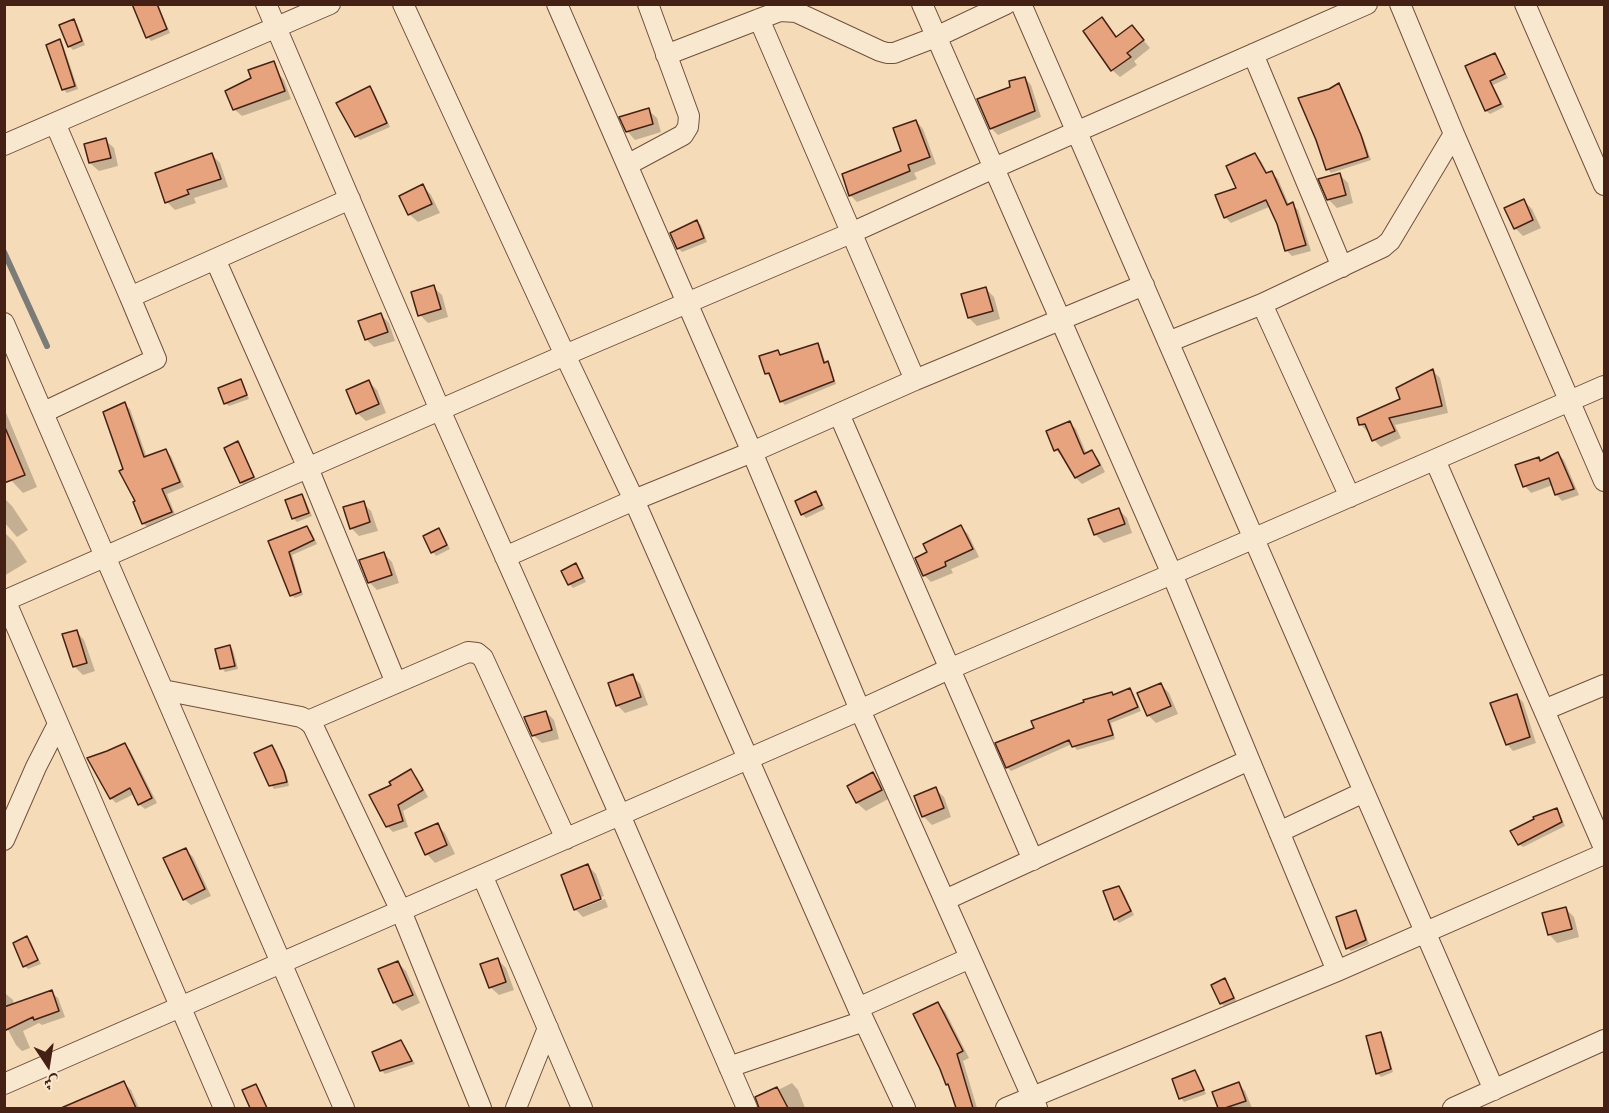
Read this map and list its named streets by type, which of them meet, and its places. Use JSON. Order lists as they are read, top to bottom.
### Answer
{
  "north": "bottom"
}
